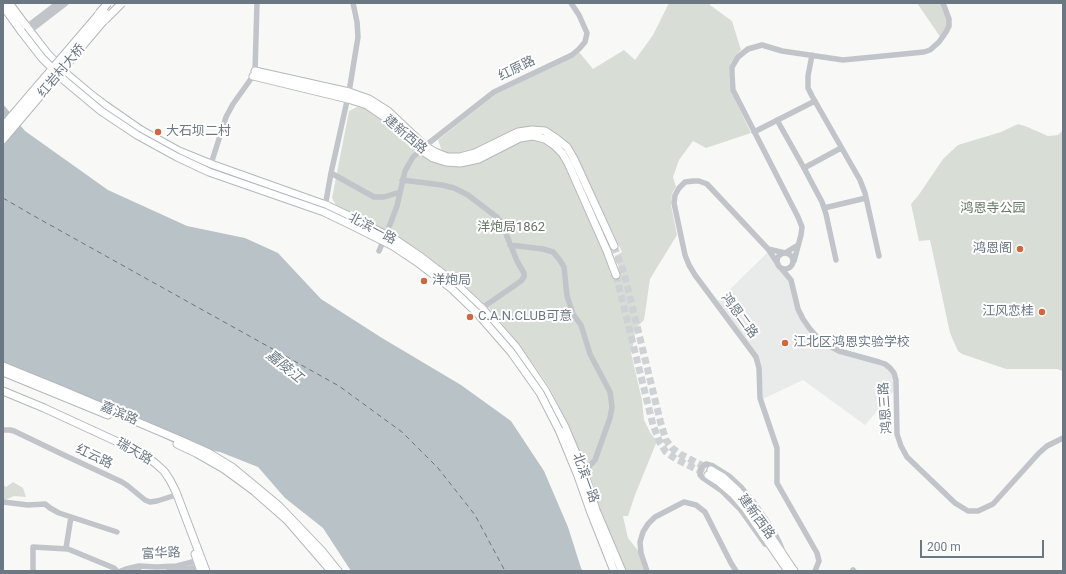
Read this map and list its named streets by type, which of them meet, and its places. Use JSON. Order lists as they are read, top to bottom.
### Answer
{
  "streets": {
    "highway": ["红岩村大桥"],
    "main road": [
      "建新西路",
      "北滨一路",
      "嘉滨路",
      "瑞天路"
    ],
    "street": [
      "红原路",
      "鸿恩二路",
      "鸿恩三路",
      "红云路",
      "富华路"
    ]
  },
  "crossings": [
    ["红原路", "建新西路"],
    ["瑞天路", "红云路"],
    ["瑞天路", "富华路"]
  ],
  "water": ["嘉陵江"],
  "parks": ["鸿恩寺公园", "洋炮局1862"],
  "places": [
    "大石坝二村",
    "鸿恩阁",
    "洋炮局",
    "江风恋桂",
    "C.A.N.CLUB可意",
    "江北区鸿恩实验学校"
  ],
  "scale_bar": "200 m"
}
